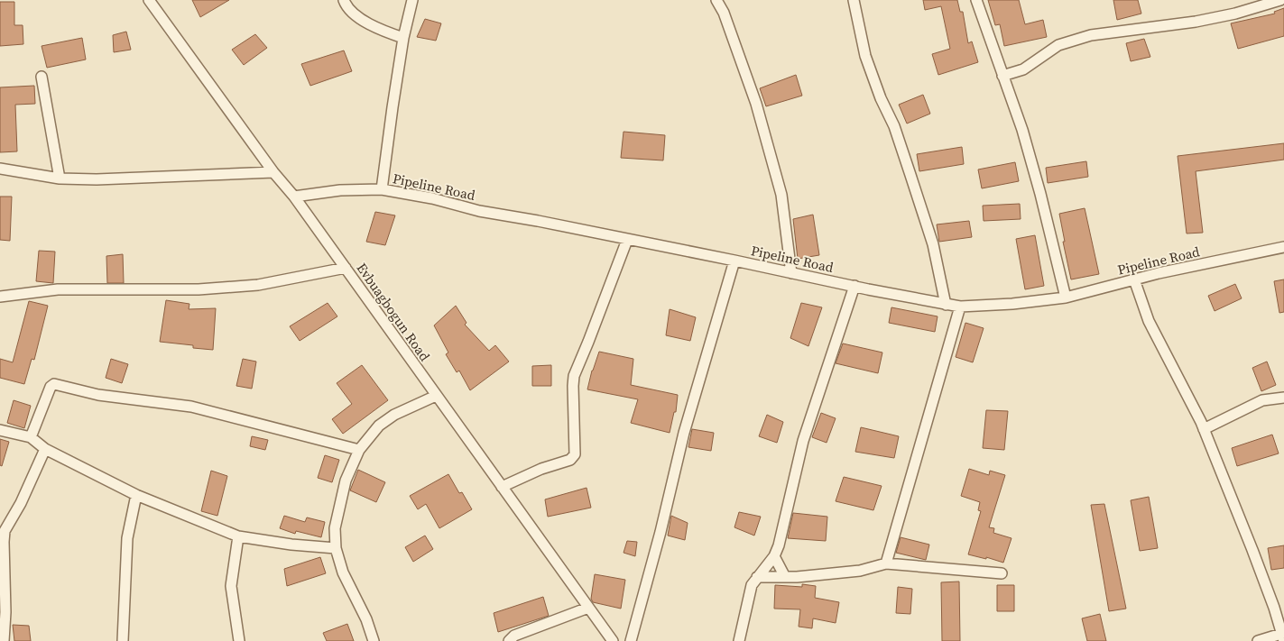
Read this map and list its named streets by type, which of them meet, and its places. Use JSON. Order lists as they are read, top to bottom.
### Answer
{
  "streets": {
    "street": ["Pipeline Road", "Evbuagbogun Road"]
  },
  "crossings": [
    ["Pipeline Road", "Evbuagbogun Road"]
  ]
}
